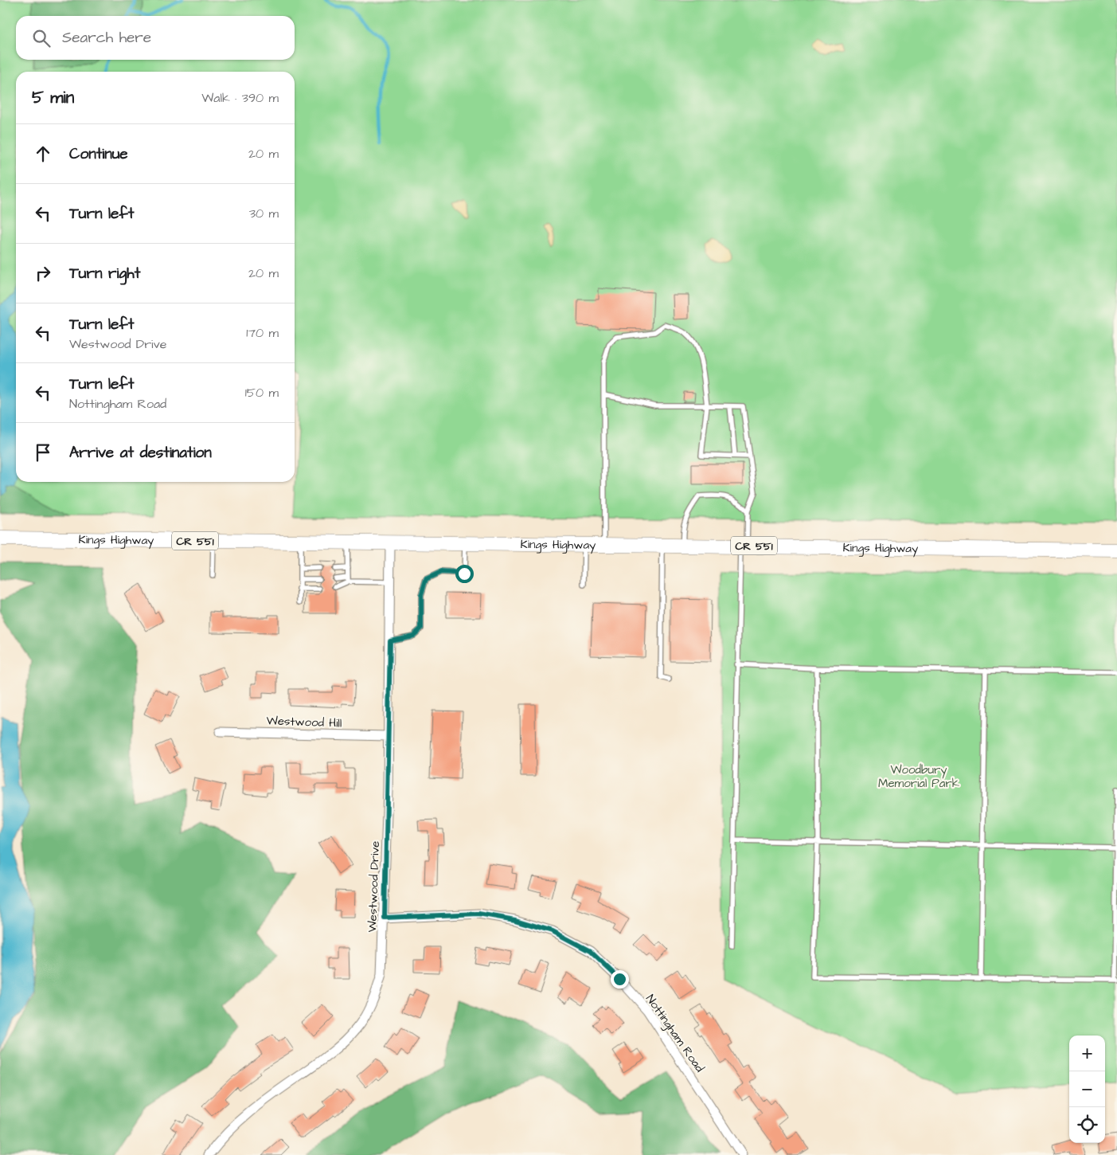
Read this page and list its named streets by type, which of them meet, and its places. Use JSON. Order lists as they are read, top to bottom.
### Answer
{
  "streets": {
    "main road": ["Kings Highway", "CR 551"],
    "street": ["Westwood Hill", "Westwood Drive", "Nottingham Road"]
  },
  "crossings": [
    ["Kings Highway", "Westwood Drive"],
    ["Westwood Hill", "Westwood Drive"],
    ["Westwood Drive", "Nottingham Road"]
  ],
  "parks": ["Woodbury Memorial Park"],
  "page": {
    "search": "Search here",
    "heading": ["5 min", "Walk · 390 m"],
    "list": [
      ["Continue", "20 m"],
      ["Turn left", "30 m"],
      ["Turn right", "20 m"],
      ["Turn left", "Westwood Drive", "170 m"],
      ["Turn left", "Nottingham Road", "150 m"],
      "Arrive at destination"
    ],
    "map_buttons": ["+", "−"]
  }
}
